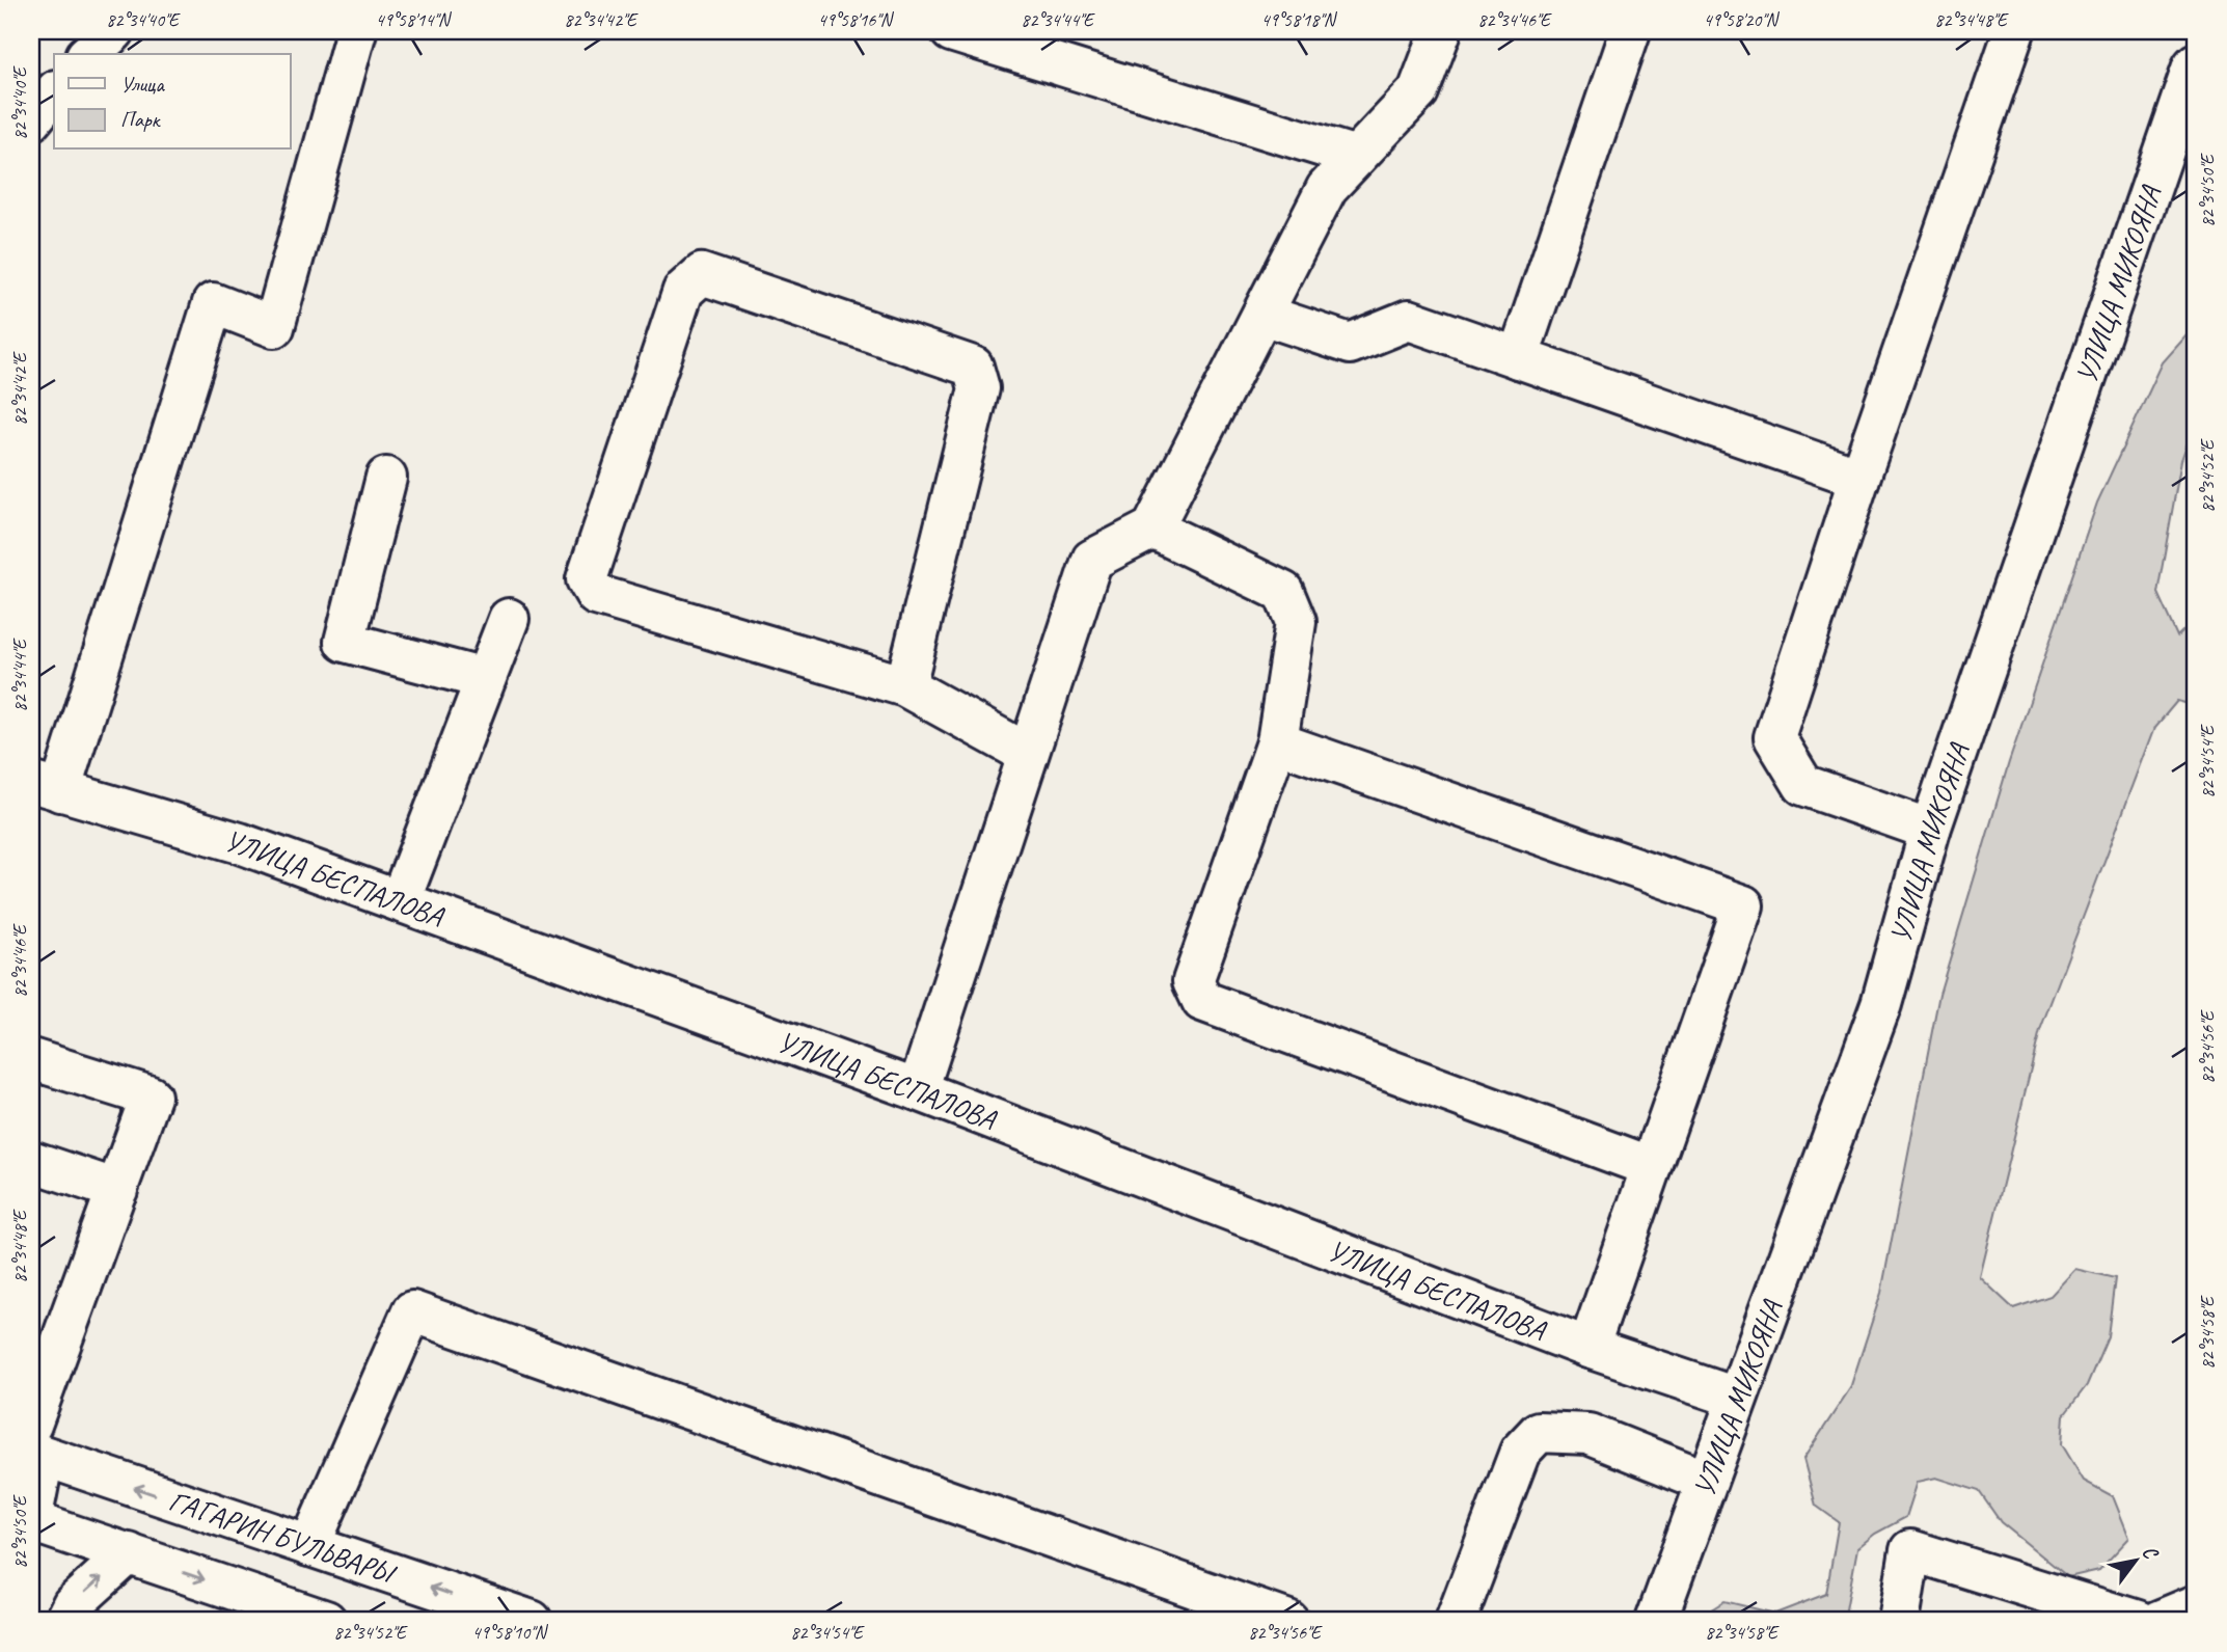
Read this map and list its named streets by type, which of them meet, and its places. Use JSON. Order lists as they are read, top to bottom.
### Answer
{
  "streets": {
    "street": ["УЛИЦА МИКОЯНА", "УЛИЦА БЕСПАЛОВА", "ГАГАРИН БУЛЬВАРЫ"]
  },
  "crossings": [
    ["УЛИЦА МИКОЯНА", "УЛИЦА БЕСПАЛОВА"]
  ],
  "legend": ["Улица", "Парк"],
  "north": "top right",
  "coordinates": [
    "82°34'40\"E",
    "49°58'14\"N",
    "82°34'42\"E",
    "49°58'16\"N",
    "82°34'44\"E",
    "49°58'18\"N",
    "82°34'46\"E",
    "49°58'20\"N",
    "82°34'48\"E",
    "82°34'50\"E",
    "82°34'52\"E",
    "82°34'54\"E",
    "82°34'56\"E",
    "82°34'58\"E",
    "49°58'10\"N"
  ]
}
